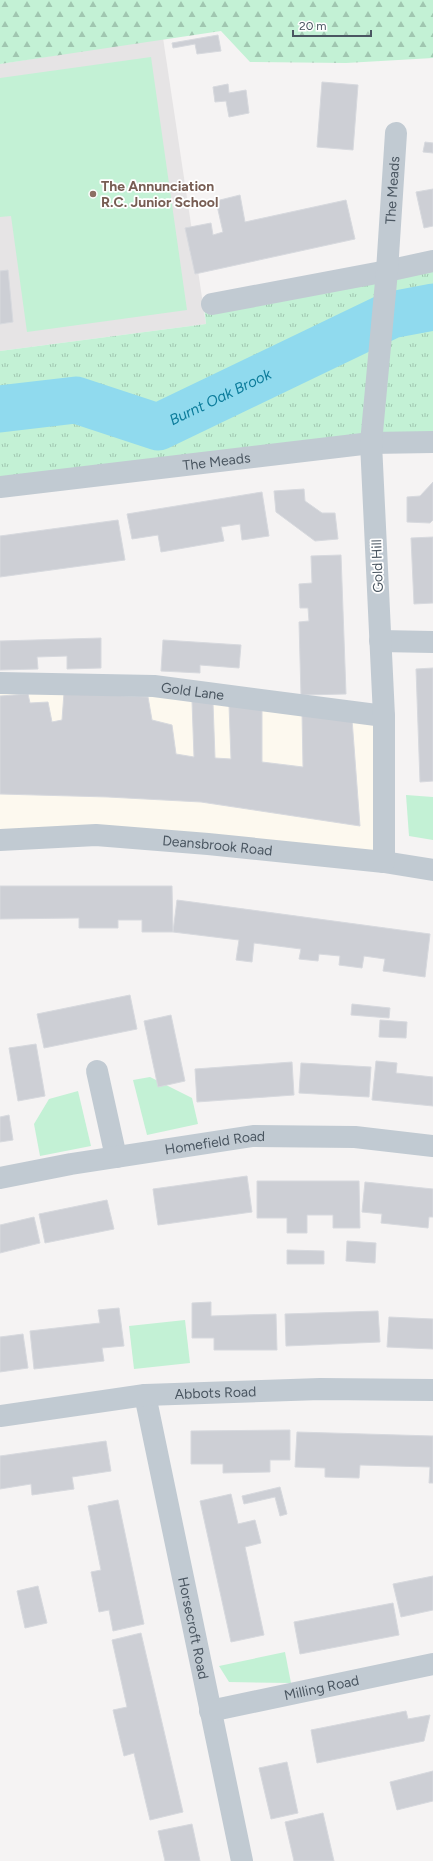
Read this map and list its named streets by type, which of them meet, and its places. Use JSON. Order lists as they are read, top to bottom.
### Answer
{
  "streets": {
    "street": [
      "The Meads",
      "Gold Hill",
      "Gold Lane",
      "Deansbrook Road",
      "Homefield Road",
      "Abbots Road",
      "Horsecroft Road",
      "Milling Road"
    ]
  },
  "crossings": [
    ["The Meads", "Gold Hill"],
    ["Gold Hill", "Gold Lane"],
    ["Gold Hill", "Deansbrook Road"],
    ["Abbots Road", "Horsecroft Road"],
    ["Horsecroft Road", "Milling Road"]
  ],
  "water": ["Burnt Oak Brook"],
  "places": ["The Annunciation R.C. Junior School"],
  "scale_bar": "20 m"
}
